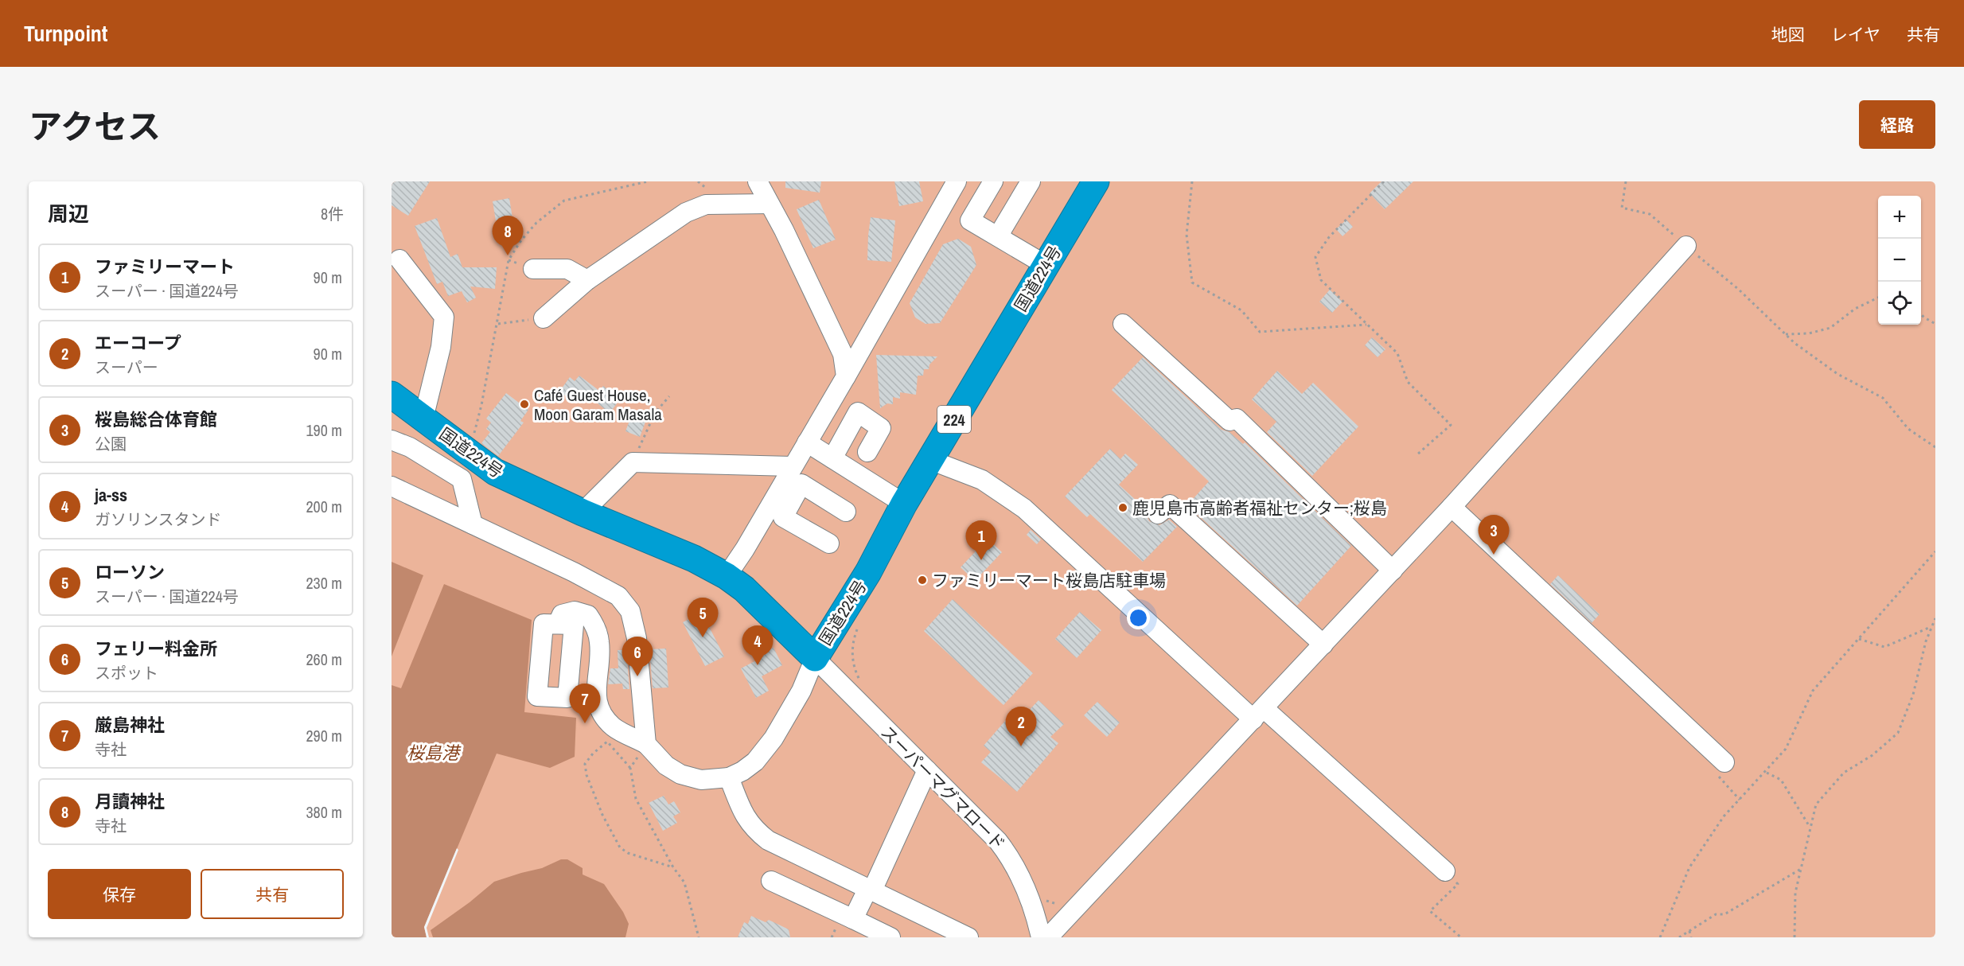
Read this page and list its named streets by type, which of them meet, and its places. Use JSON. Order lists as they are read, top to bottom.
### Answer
{
  "streets": {
    "highway": ["国道224号", "224"],
    "street": ["スーパーマグマロード"]
  },
  "crossings": [
    ["国道224号", "スーパーマグマロード"]
  ],
  "water": ["桜島港"],
  "places": ["Café Guest House, Moon Garam Masala", "鹿児島市高齢者福祉センター;桜島", "ファミリーマート桜島店駐車場"],
  "page": {
    "header": "Turnpoint",
    "nav": ["地図", "レイヤ", "共有"],
    "title": "アクセス",
    "buttons": [
      "経路",
      ["保存", "共有"]
    ],
    "heading": ["周辺", "8件"],
    "map_buttons": ["+", "−"],
    "pins": [
      "8",
      "3",
      "1",
      "5",
      "4",
      "6",
      "7",
      "2"
    ],
    "list": [
      {
        "mark": "1",
        "name": "ファミリーマート",
        "note": "スーパー · 国道224号",
        "value": "90 m"
      },
      {
        "mark": "2",
        "name": "エーコープ",
        "note": "スーパー",
        "value": "90 m"
      },
      {
        "mark": "3",
        "name": "桜島総合体育館",
        "note": "公園",
        "value": "190 m"
      },
      {
        "mark": "4",
        "name": "ja-ss",
        "note": "ガソリンスタンド",
        "value": "200 m"
      },
      {
        "mark": "5",
        "name": "ローソン",
        "note": "スーパー · 国道224号",
        "value": "230 m"
      },
      {
        "mark": "6",
        "name": "フェリー料金所",
        "note": "スポット",
        "value": "260 m"
      },
      {
        "mark": "7",
        "name": "厳島神社",
        "note": "寺社",
        "value": "290 m"
      },
      {
        "mark": "8",
        "name": "月讀神社",
        "note": "寺社",
        "value": "380 m"
      }
    ]
  }
}
